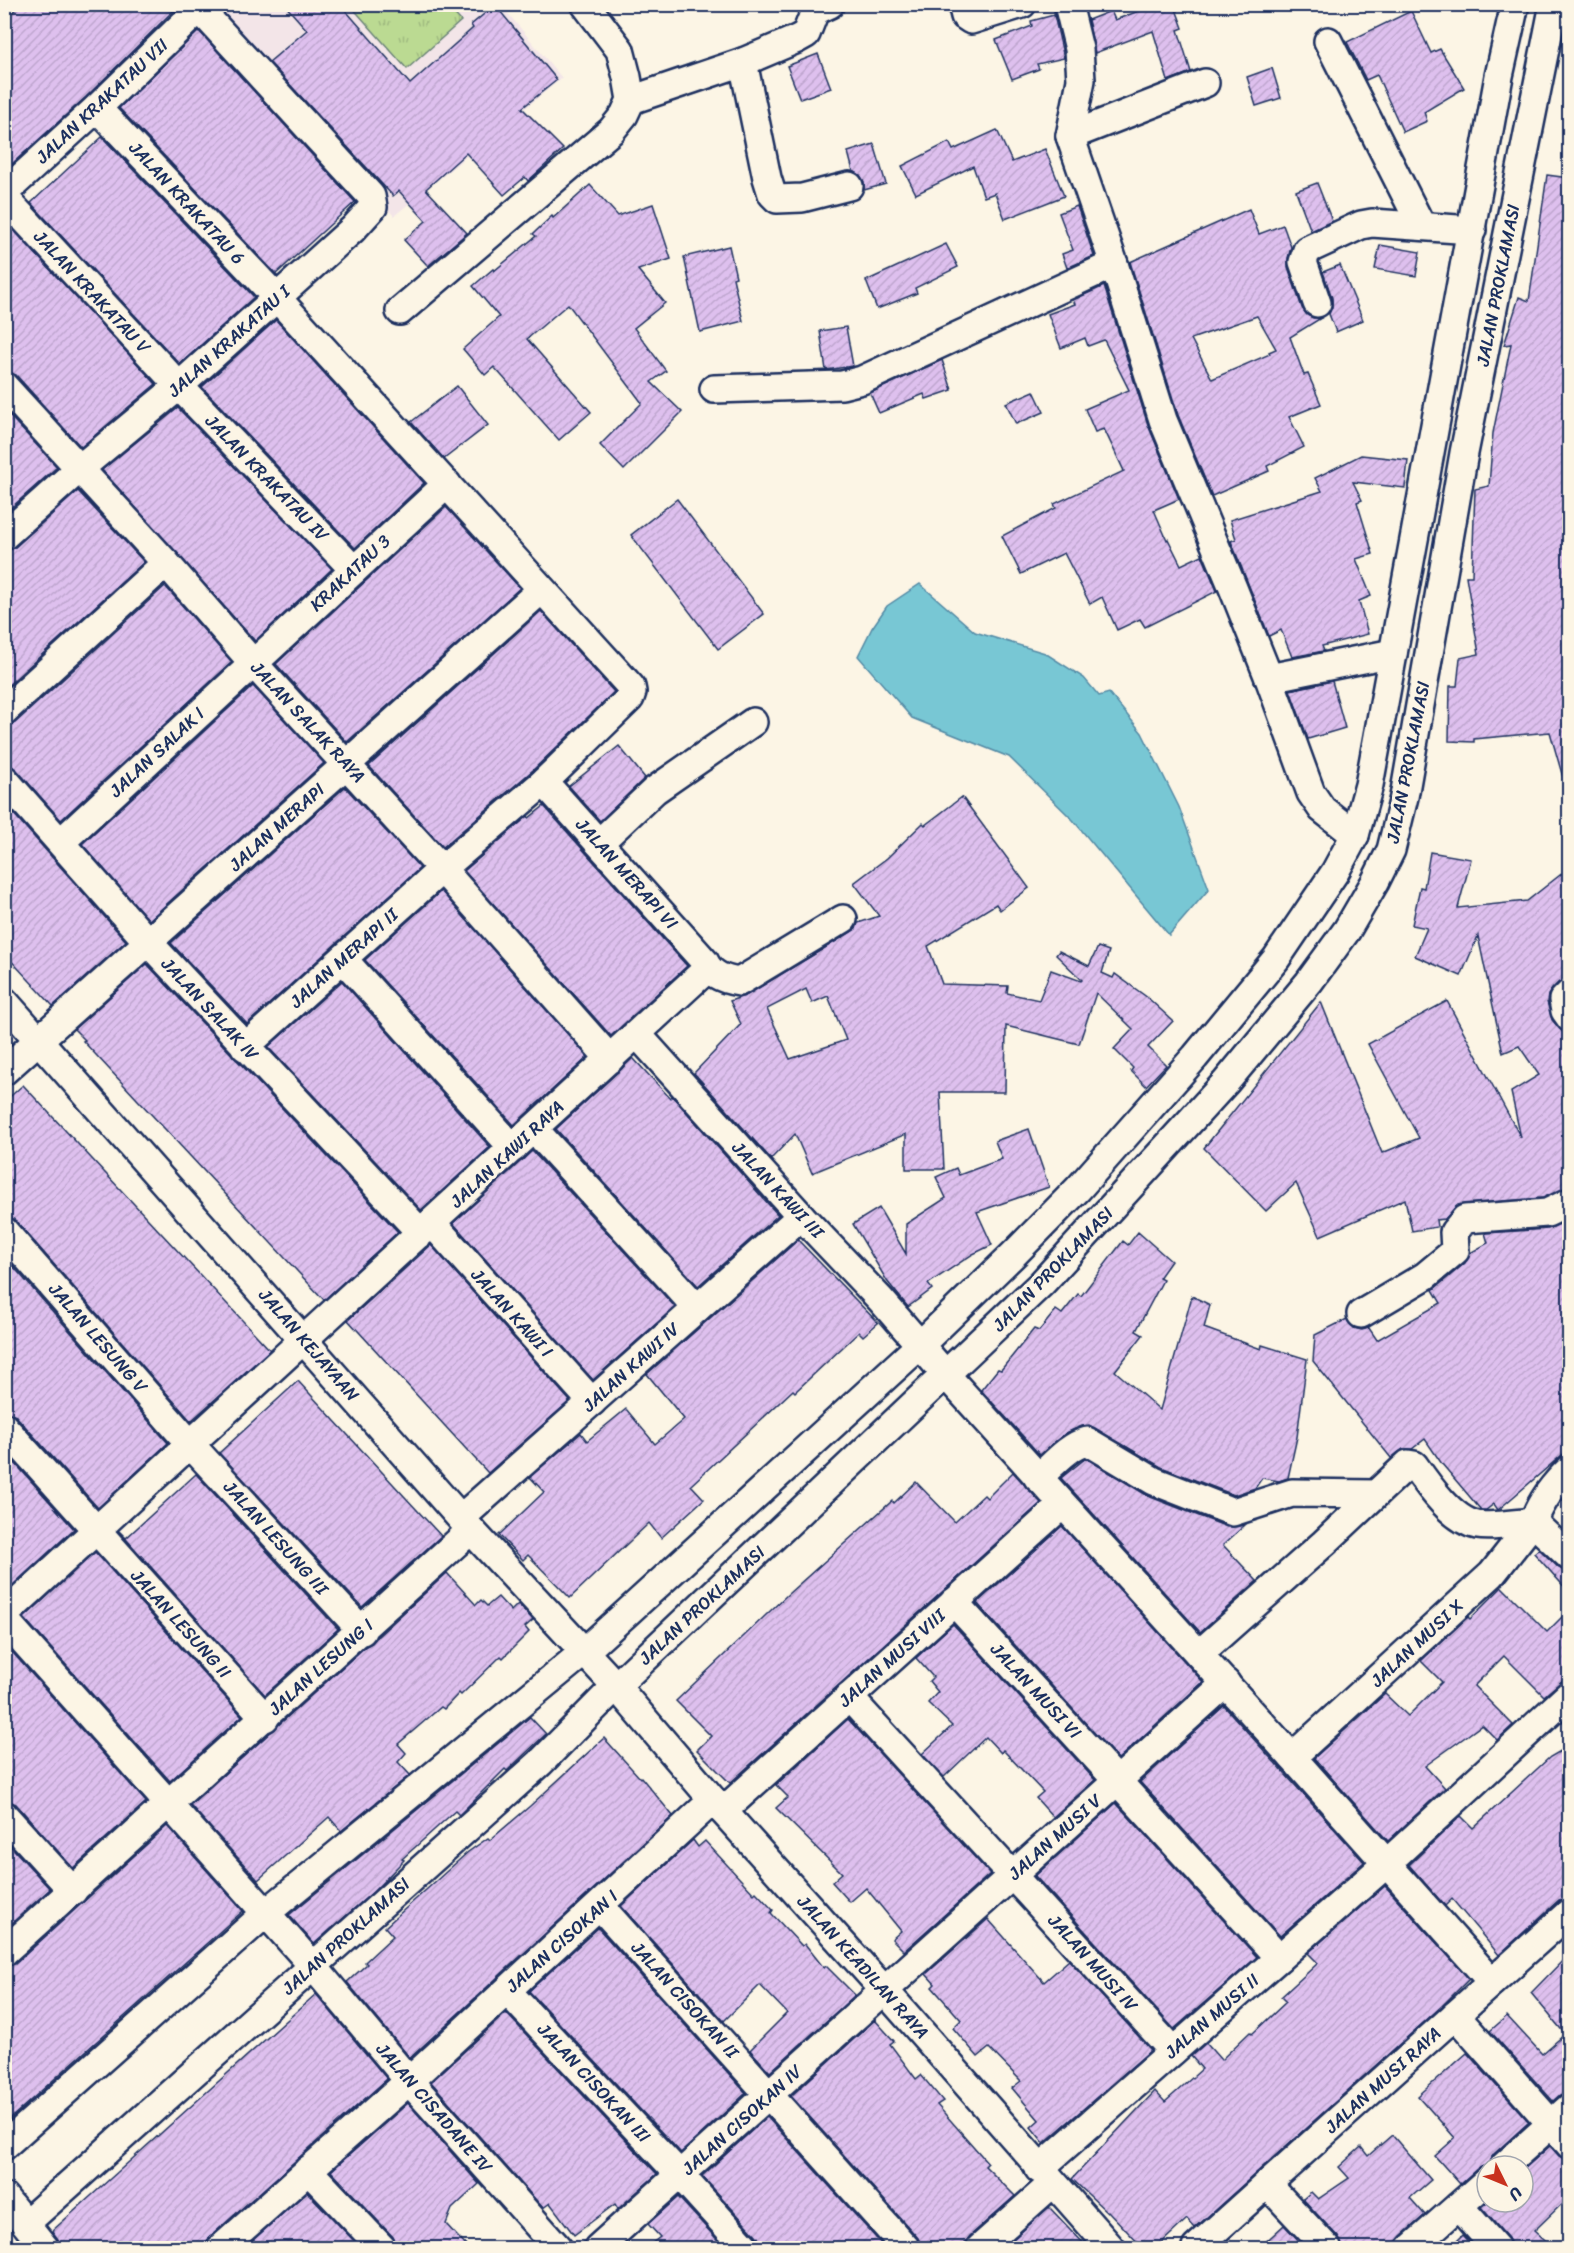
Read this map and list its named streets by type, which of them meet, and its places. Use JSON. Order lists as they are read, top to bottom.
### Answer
{
  "streets": {
    "street": [
      "JALAN KRAKATAU VII",
      "JALAN KRAKATAU 6",
      "JALAN PROKLAMASI",
      "JALAN KRAKATAU V",
      "JALAN KRAKATAU I",
      "JALAN KRAKATAU IV",
      "KRAKATAU 3",
      "JALAN SALAK RAYA",
      "JALAN SALAK I",
      "JALAN MERAPI",
      "JALAN MERAPI VI",
      "JALAN MERAPI II",
      "JALAN SALAK IV",
      "JALAN KAWI RAYA",
      "JALAN KAWI III",
      "JALAN KAWI I",
      "JALAN LESUNG V",
      "JALAN KEJAYAAN",
      "JALAN KAWI IV",
      "JALAN LESUNG III",
      "JALAN LESUNG II",
      "JALAN MUSI X",
      "JALAN MUSI VIII",
      "JALAN LESUNG I",
      "JALAN MUSI VI",
      "JALAN MUSI V",
      "JALAN CISOKAN I",
      "JALAN MUSI IV",
      "JALAN KEADILAN RAYA",
      "JALAN CISOKAN II",
      "JALAN MUSI II",
      "JALAN MUSI RAYA",
      "JALAN CISOKAN III",
      "JALAN CISADANE IV",
      "JALAN CISOKAN IV"
    ]
  },
  "crossings": [
    ["JALAN KRAKATAU VII", "JALAN KRAKATAU 6"],
    ["JALAN KRAKATAU VII", "JALAN KRAKATAU I"],
    ["JALAN KRAKATAU 6", "JALAN KRAKATAU I"],
    ["JALAN KRAKATAU 6", "KRAKATAU 3"],
    ["JALAN KRAKATAU 6", "JALAN MERAPI"],
    ["JALAN KRAKATAU 6", "JALAN MERAPI II"],
    ["JALAN PROKLAMASI", "JALAN KAWI III"],
    ["JALAN PROKLAMASI", "JALAN KEJAYAAN"],
    ["JALAN PROKLAMASI", "JALAN KEADILAN RAYA"],
    ["JALAN PROKLAMASI", "JALAN CISADANE IV"],
    ["JALAN KRAKATAU V", "JALAN KRAKATAU I"],
    ["JALAN KRAKATAU V", "JALAN KRAKATAU IV"],
    ["JALAN KRAKATAU I", "JALAN KRAKATAU IV"],
    ["JALAN KRAKATAU I", "JALAN SALAK RAYA"],
    ["JALAN KRAKATAU IV", "KRAKATAU 3"],
    ["KRAKATAU 3", "JALAN SALAK RAYA"],
    ["KRAKATAU 3", "JALAN SALAK I"],
    ["JALAN SALAK RAYA", "JALAN SALAK I"],
    ["JALAN SALAK RAYA", "JALAN MERAPI"],
    ["JALAN SALAK RAYA", "JALAN MERAPI II"],
    ["JALAN SALAK RAYA", "JALAN KAWI RAYA"],
    ["JALAN SALAK I", "JALAN SALAK IV"],
    ["JALAN MERAPI", "JALAN MERAPI II"],
    ["JALAN MERAPI", "JALAN SALAK IV"],
    ["JALAN MERAPI", "JALAN KEJAYAAN"],
    ["JALAN MERAPI VI", "JALAN MERAPI II"],
    ["JALAN MERAPI VI", "JALAN KAWI RAYA"],
    ["JALAN MERAPI II", "JALAN SALAK IV"],
    ["JALAN SALAK IV", "JALAN KAWI RAYA"],
    ["JALAN SALAK IV", "JALAN KAWI I"],
    ["JALAN KAWI RAYA", "JALAN KAWI III"],
    ["JALAN KAWI RAYA", "JALAN KAWI I"],
    ["JALAN KAWI RAYA", "JALAN LESUNG V"],
    ["JALAN KAWI RAYA", "JALAN KEJAYAAN"],
    ["JALAN KAWI RAYA", "JALAN LESUNG III"],
    ["JALAN KAWI RAYA", "JALAN LESUNG II"],
    ["JALAN KAWI RAYA", "JALAN CISADANE IV"],
    ["JALAN KAWI III", "JALAN KAWI IV"],
    ["JALAN KAWI III", "JALAN MUSI X"],
    ["JALAN KAWI III", "JALAN MUSI VIII"],
    ["JALAN KAWI III", "JALAN MUSI V"],
    ["JALAN KAWI III", "JALAN MUSI II"],
    ["JALAN KAWI III", "JALAN MUSI RAYA"],
    ["JALAN KAWI I", "JALAN KAWI IV"],
    ["JALAN LESUNG V", "JALAN LESUNG III"],
    ["JALAN KEJAYAAN", "JALAN KAWI IV"],
    ["JALAN KEJAYAAN", "JALAN LESUNG I"],
    ["JALAN KEJAYAAN", "JALAN KEADILAN RAYA"],
    ["JALAN KAWI IV", "JALAN LESUNG I"],
    ["JALAN LESUNG III", "JALAN LESUNG I"],
    ["JALAN LESUNG II", "JALAN LESUNG I"],
    ["JALAN MUSI VIII", "JALAN MUSI VI"],
    ["JALAN MUSI VIII", "JALAN CISOKAN I"],
    ["JALAN MUSI VIII", "JALAN MUSI IV"],
    ["JALAN MUSI VIII", "JALAN KEADILAN RAYA"],
    ["JALAN LESUNG I", "JALAN CISADANE IV"],
    ["JALAN MUSI VI", "JALAN MUSI V"],
    ["JALAN MUSI VI", "JALAN MUSI II"],
    ["JALAN MUSI V", "JALAN MUSI IV"],
    ["JALAN MUSI V", "JALAN KEADILAN RAYA"],
    ["JALAN MUSI V", "JALAN CISOKAN IV"],
    ["JALAN CISOKAN I", "JALAN KEADILAN RAYA"],
    ["JALAN CISOKAN I", "JALAN CISOKAN II"],
    ["JALAN CISOKAN I", "JALAN CISOKAN III"],
    ["JALAN CISOKAN I", "JALAN CISADANE IV"],
    ["JALAN MUSI IV", "JALAN MUSI II"],
    ["JALAN KEADILAN RAYA", "JALAN MUSI II"],
    ["JALAN KEADILAN RAYA", "JALAN CISOKAN IV"],
    ["JALAN CISOKAN II", "JALAN CISOKAN IV"],
    ["JALAN CISOKAN III", "JALAN CISOKAN IV"]
  ],
  "north": "bottom right"
}
